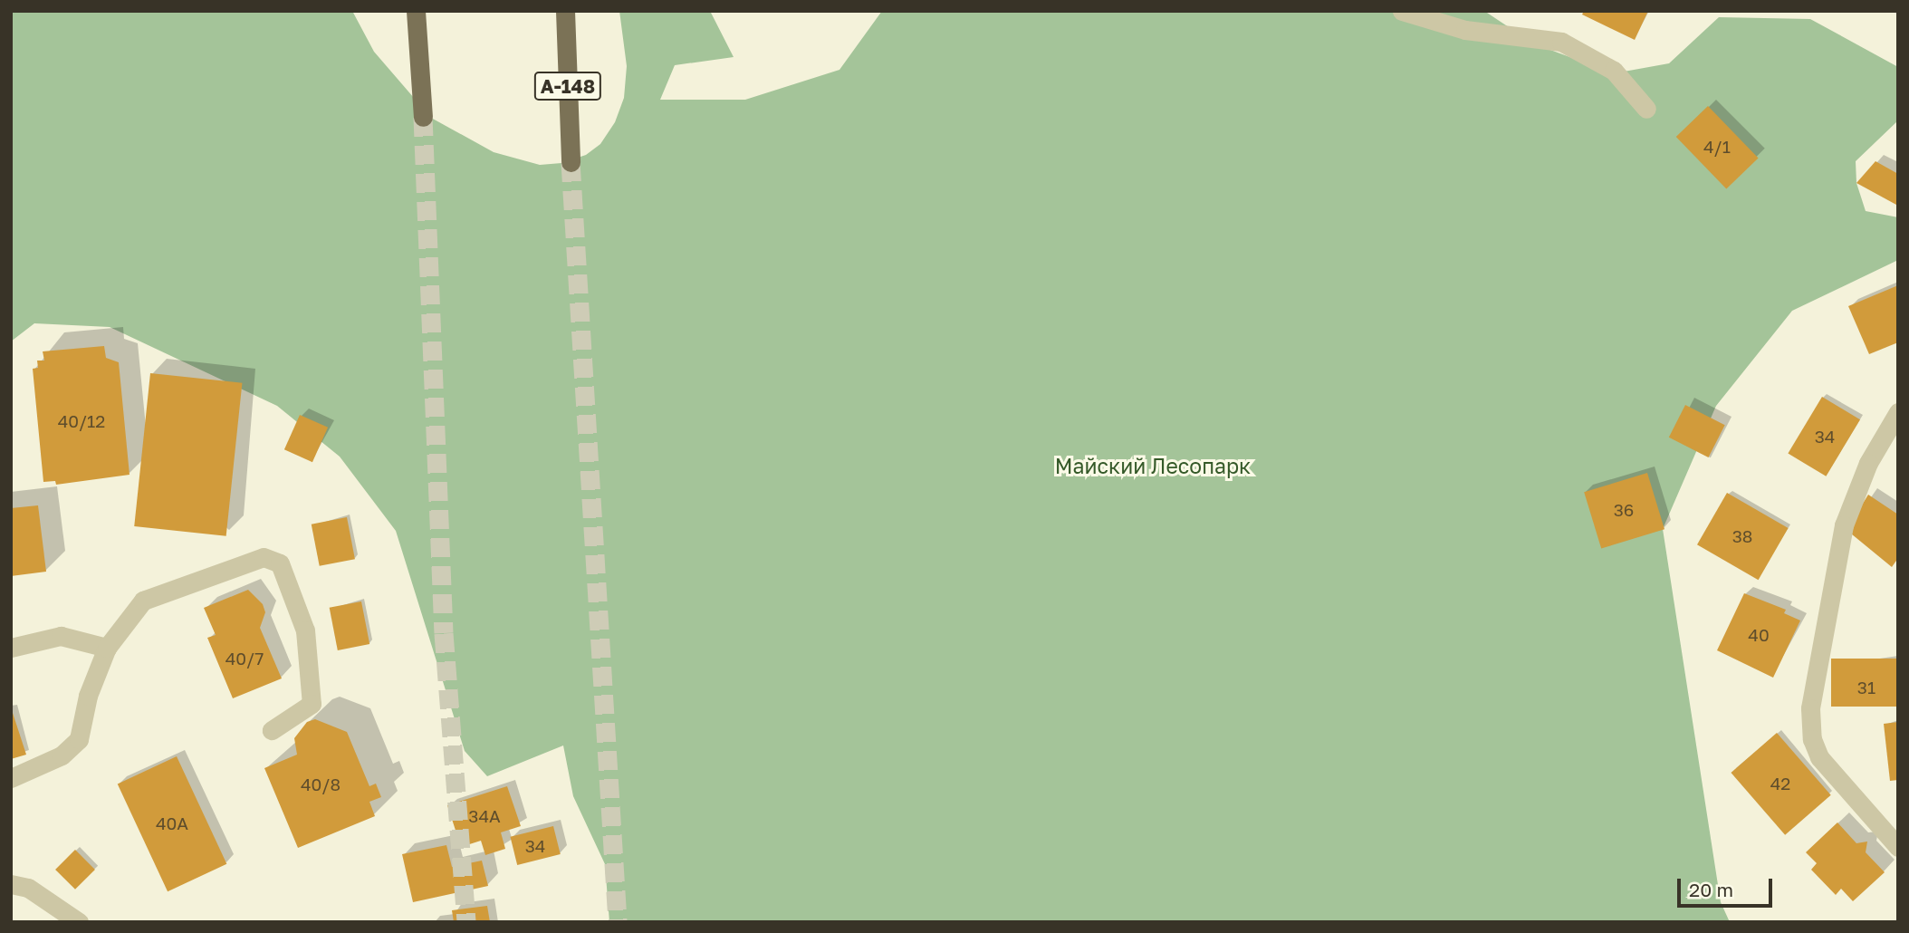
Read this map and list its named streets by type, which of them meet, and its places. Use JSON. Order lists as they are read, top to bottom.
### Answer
{
  "streets": {
    "main road": ["А-148"]
  },
  "parks": ["Майский Лесопарк"],
  "house_numbers": [
    "4/1",
    "40/12",
    "34",
    "36",
    "38",
    "40",
    "40/7",
    "31",
    "42",
    "40/8",
    "34А",
    "40А",
    "34"
  ],
  "scale_bar": "20 m"
}
